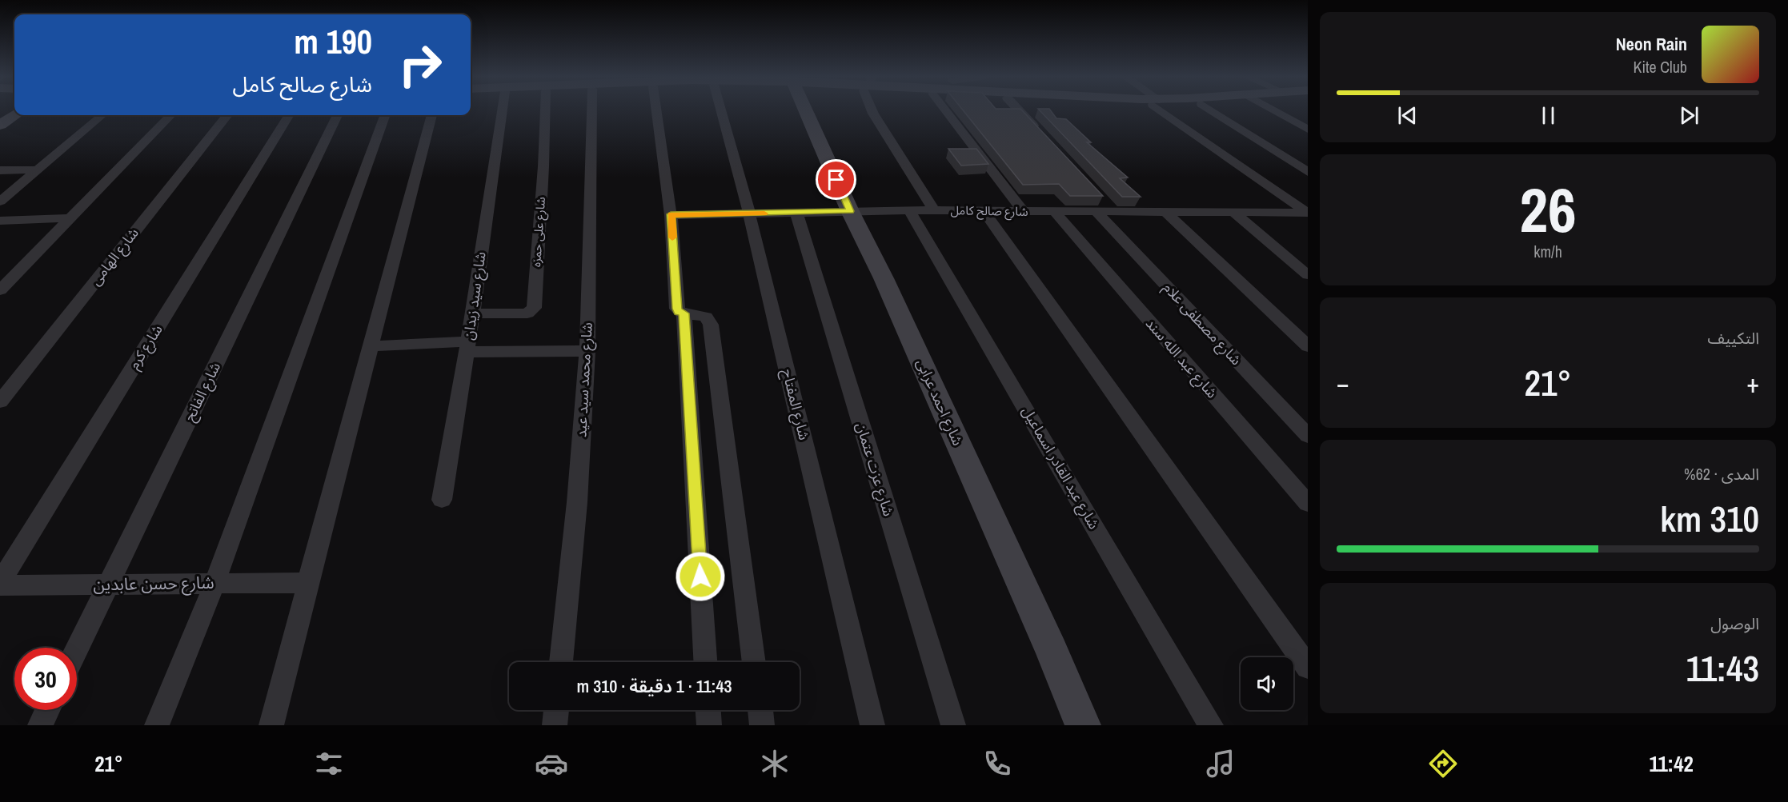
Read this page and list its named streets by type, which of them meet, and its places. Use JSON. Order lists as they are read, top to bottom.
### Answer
{
  "streets": {
    "street": [
      "شارع صالح كامل",
      "شارع على حمزه",
      "شارع الهامى",
      "شارع سيد زيدان",
      "شارع مصطفى علام",
      "شارع كرم",
      "شارع عبد الله سند",
      "شارع محمد سيد عيد",
      "شارع الفاتح",
      "شارع احمد عرابى",
      "شارع المفتاح",
      "شارع عبد القادر اسماعيل",
      "شارع عزت عتمان",
      "شارع حسن عابدين"
    ]
  },
  "crossings": [
    ["شارع صالح كامل", "شارع مصطفى علام"],
    ["شارع صالح كامل", "شارع عبد الله سند"],
    ["شارع صالح كامل", "شارع احمد عرابى"],
    ["شارع صالح كامل", "شارع المفتاح"],
    ["شارع صالح كامل", "شارع عبد القادر اسماعيل"],
    ["شارع صالح كامل", "شارع عزت عتمان"],
    ["شارع على حمزه", "شارع سيد زيدان"],
    ["شارع كرم", "شارع حسن عابدين"],
    ["شارع الفاتح", "شارع حسن عابدين"]
  ],
  "page": {
    "turn": ["190 m", "شارع صالح كامل"],
    "song": ["Neon Rain", "Kite Club"],
    "tile": [
      ["26", "km/h"],
      "التكييف",
      ["المدى · 62%", "310 km"],
      ["الوصول", "11:43"]
    ],
    "heat": ["−", "21°", "+"],
    "limit": "30",
    "trip": "11:43 · 1 دقيقة · 310 m",
    "tabs": ["11:42", "21°"]
  }
}
